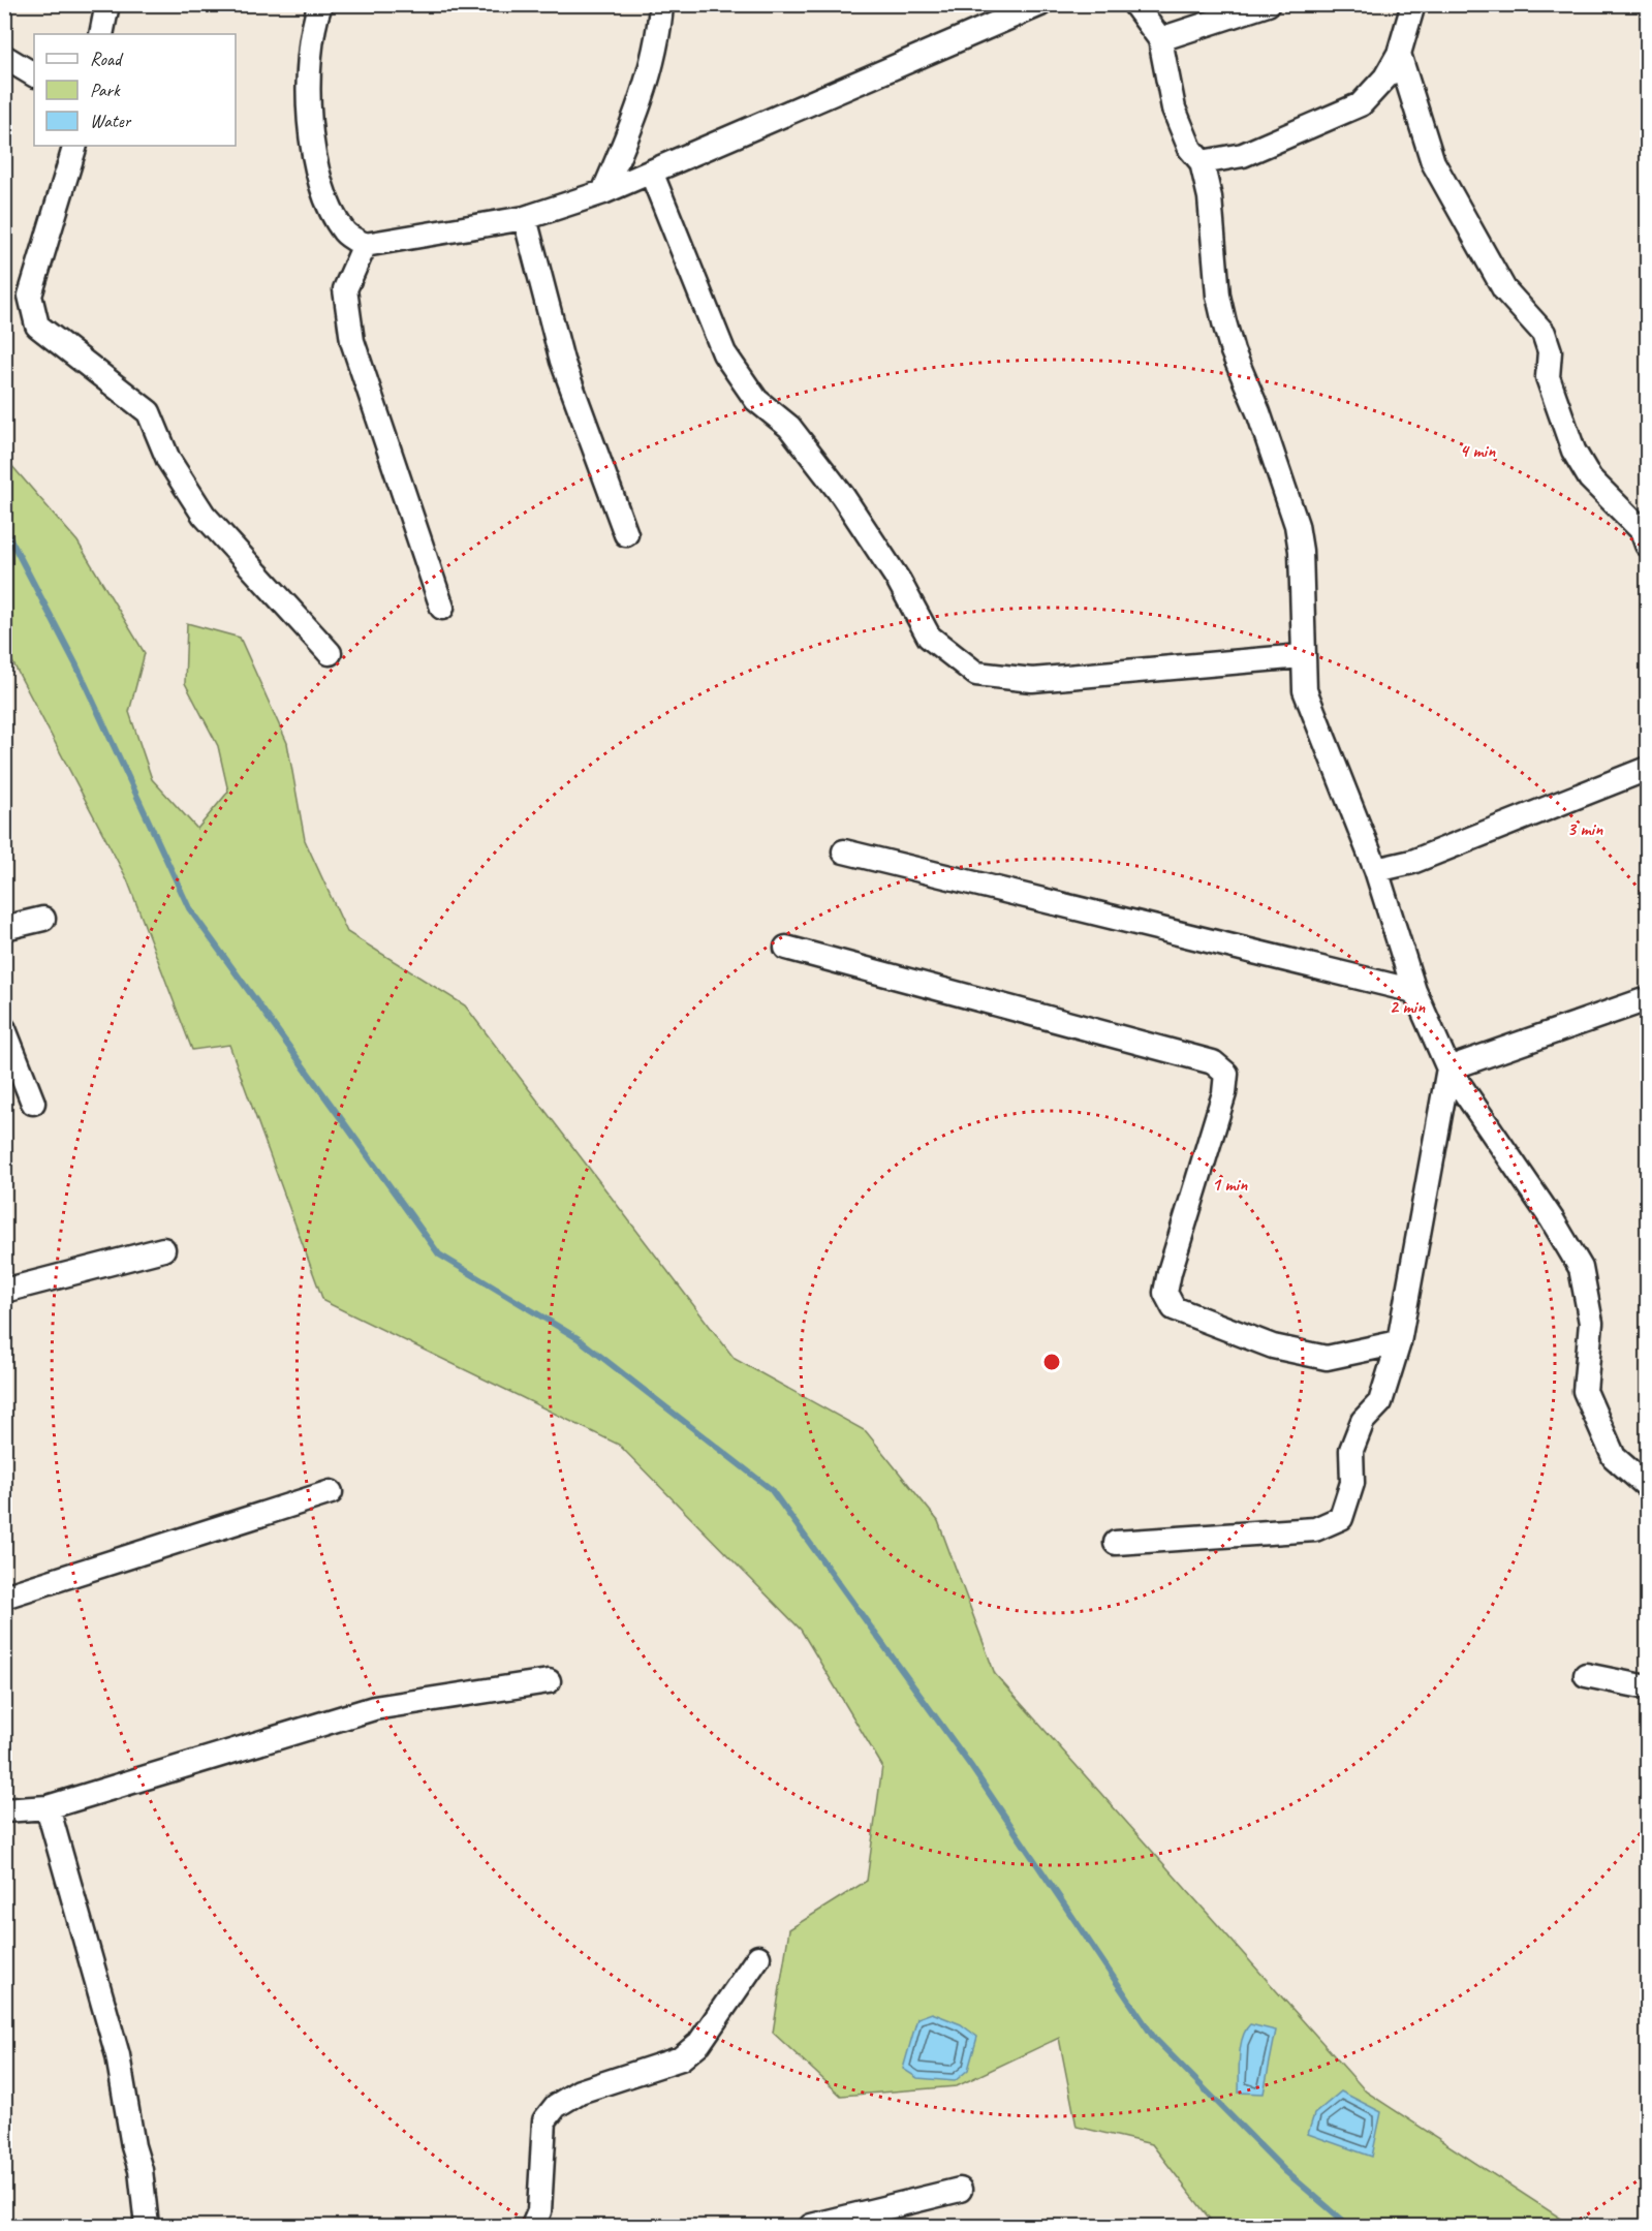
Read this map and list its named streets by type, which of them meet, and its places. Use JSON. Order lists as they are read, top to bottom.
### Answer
{
  "legend": ["Road", "Park", "Water"],
  "rings": [
    "4 min",
    "3 min",
    "2 min",
    "1 min"
  ]
}
